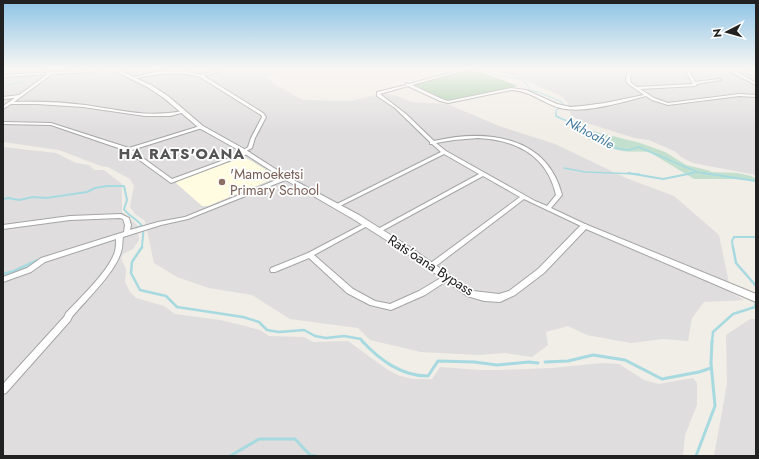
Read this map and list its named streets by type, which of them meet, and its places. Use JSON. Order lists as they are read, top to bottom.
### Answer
{
  "streets": {
    "street": ["Rats'oana Bypass"]
  },
  "districts": ["HA RATS'OANA"],
  "water": ["Nkhoahle"],
  "places": ["'Mamoeketsi Primary School"],
  "north": "left"
}
